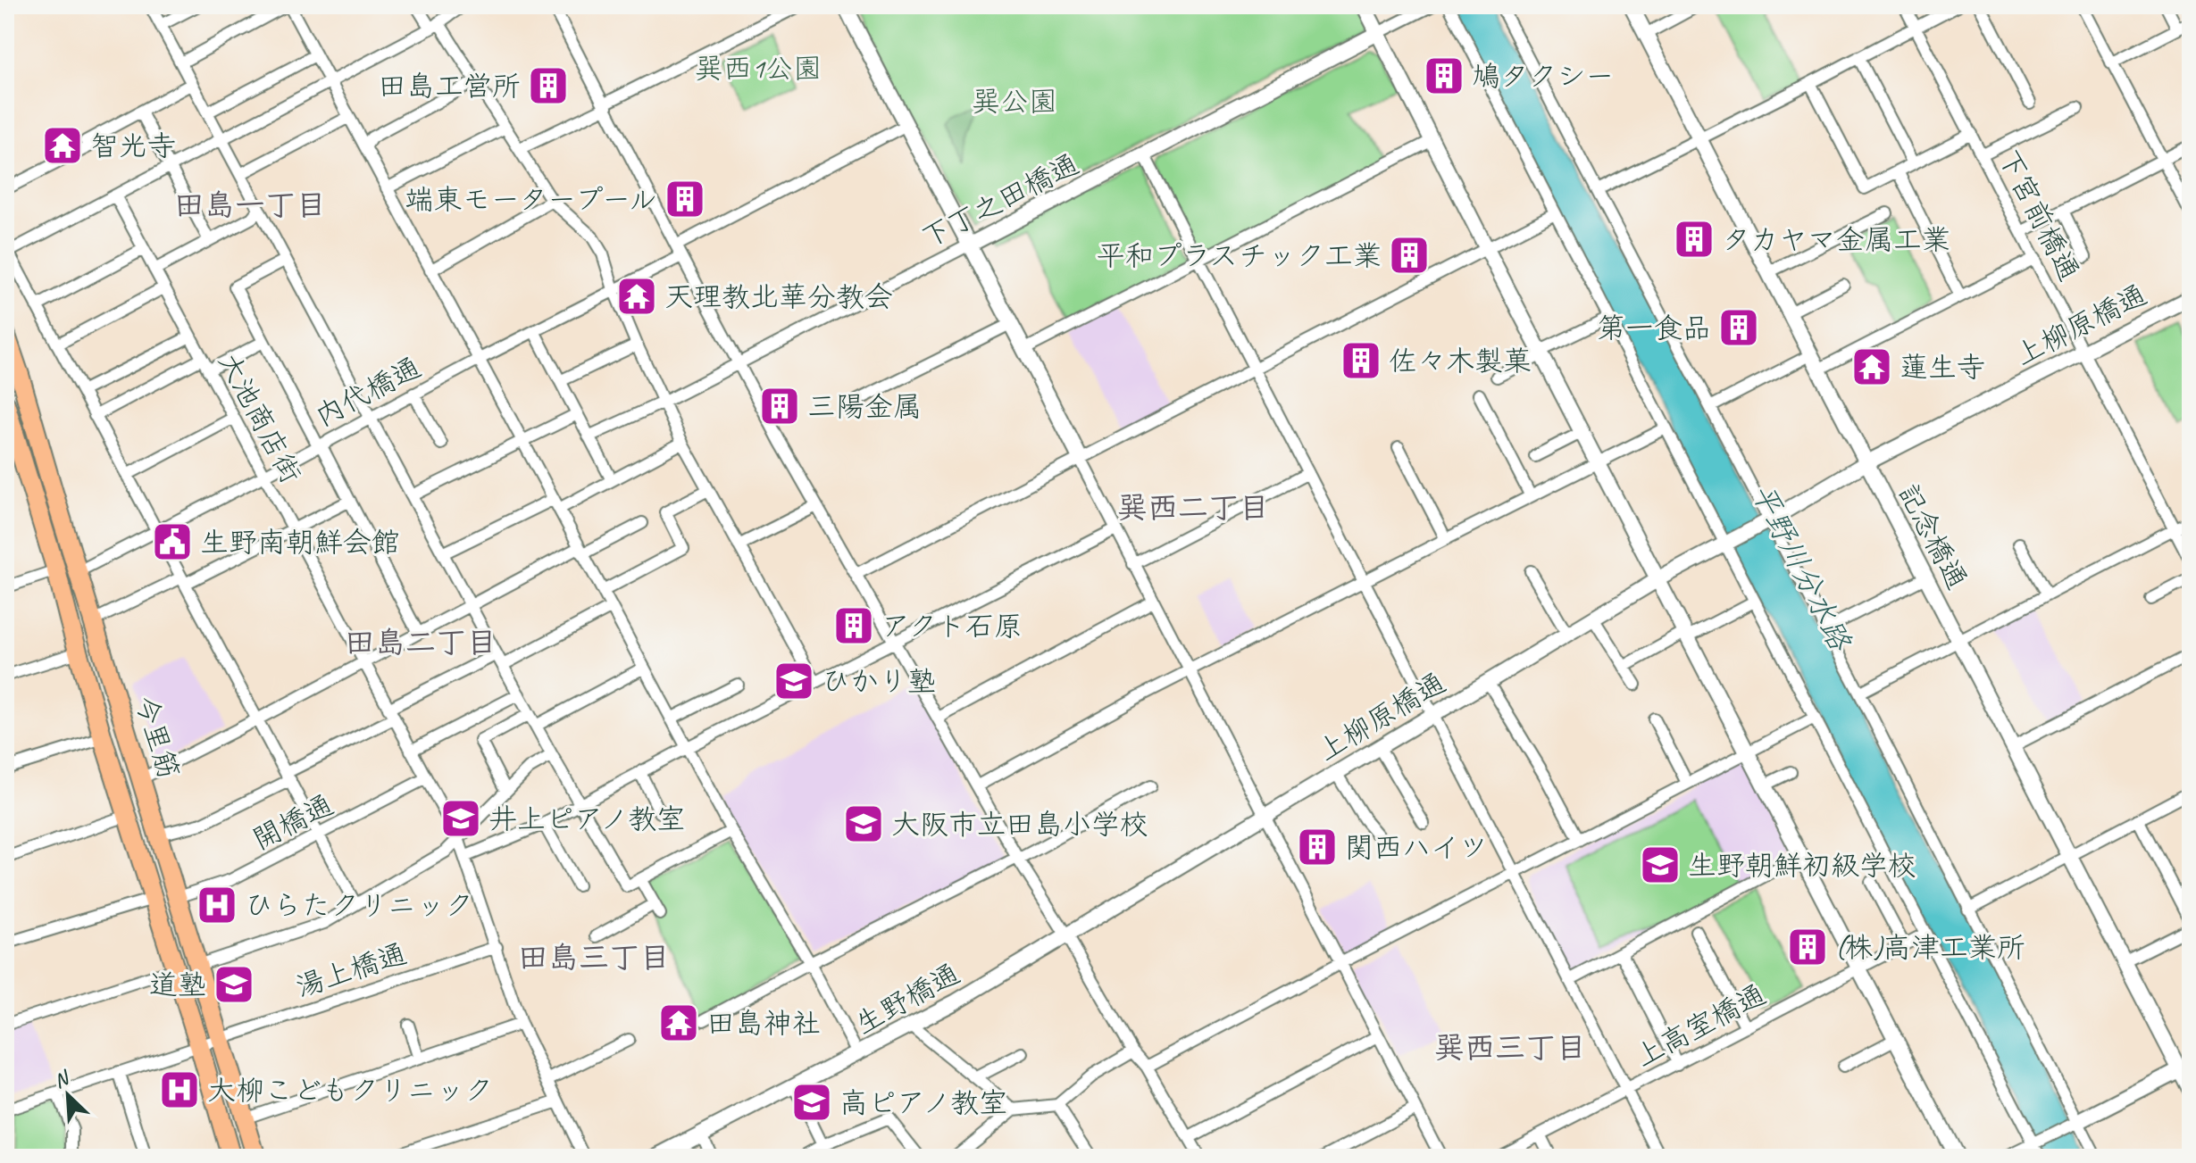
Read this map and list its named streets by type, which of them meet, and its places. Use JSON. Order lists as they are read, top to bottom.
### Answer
{
  "streets": {
    "main road": ["今里筋"],
    "street": [
      "下丁之田橋通",
      "下宮前橋通",
      "上柳原橋通",
      "内代橋通",
      "大池商店街",
      "記念橋通",
      "開橋通",
      "湯上橋通",
      "生野橋通",
      "上高室橋通"
    ]
  },
  "crossings": [
    ["下宮前橋通", "上柳原橋通"],
    ["上柳原橋通", "記念橋通"],
    ["上柳原橋通", "生野橋通"],
    ["内代橋通", "大池商店街"],
    ["内代橋通", "今里筋"],
    ["大池商店街", "開橋通"],
    ["大池商店街", "湯上橋通"],
    ["今里筋", "開橋通"],
    ["今里筋", "湯上橋通"]
  ],
  "districts": [
    "田島一丁目",
    "巽西二丁目",
    "田島二丁目",
    "田島三丁目",
    "巽西三丁目"
  ],
  "water": ["平野川分水路"],
  "parks": ["巽西1公園", "巽公園"],
  "places": {
    "building": [
      "鳩タクシー",
      "田島工営所",
      "端東モータープール",
      "タカヤマ金属工業",
      "平和プラスチック工業",
      "第一食品",
      "佐々木製菓",
      "三陽金属",
      "アクト石原",
      "関西ハイツ",
      "(株)高津工業所"
    ],
    "temple": [
      "智光寺",
      "天理教北華分教会",
      "蓮生寺",
      "田島神社"
    ],
    "public building": ["生野南朝鮮会館"],
    "school or university": [
      "ひかり塾",
      "井上ピアノ教室",
      "大阪市立田島小学校",
      "生野朝鮮初級学校",
      "道塾",
      "高ピアノ教室"
    ],
    "hospital": ["ひらたクリニック", "大柳こどもクリニック"]
  },
  "north": "top left"
}
